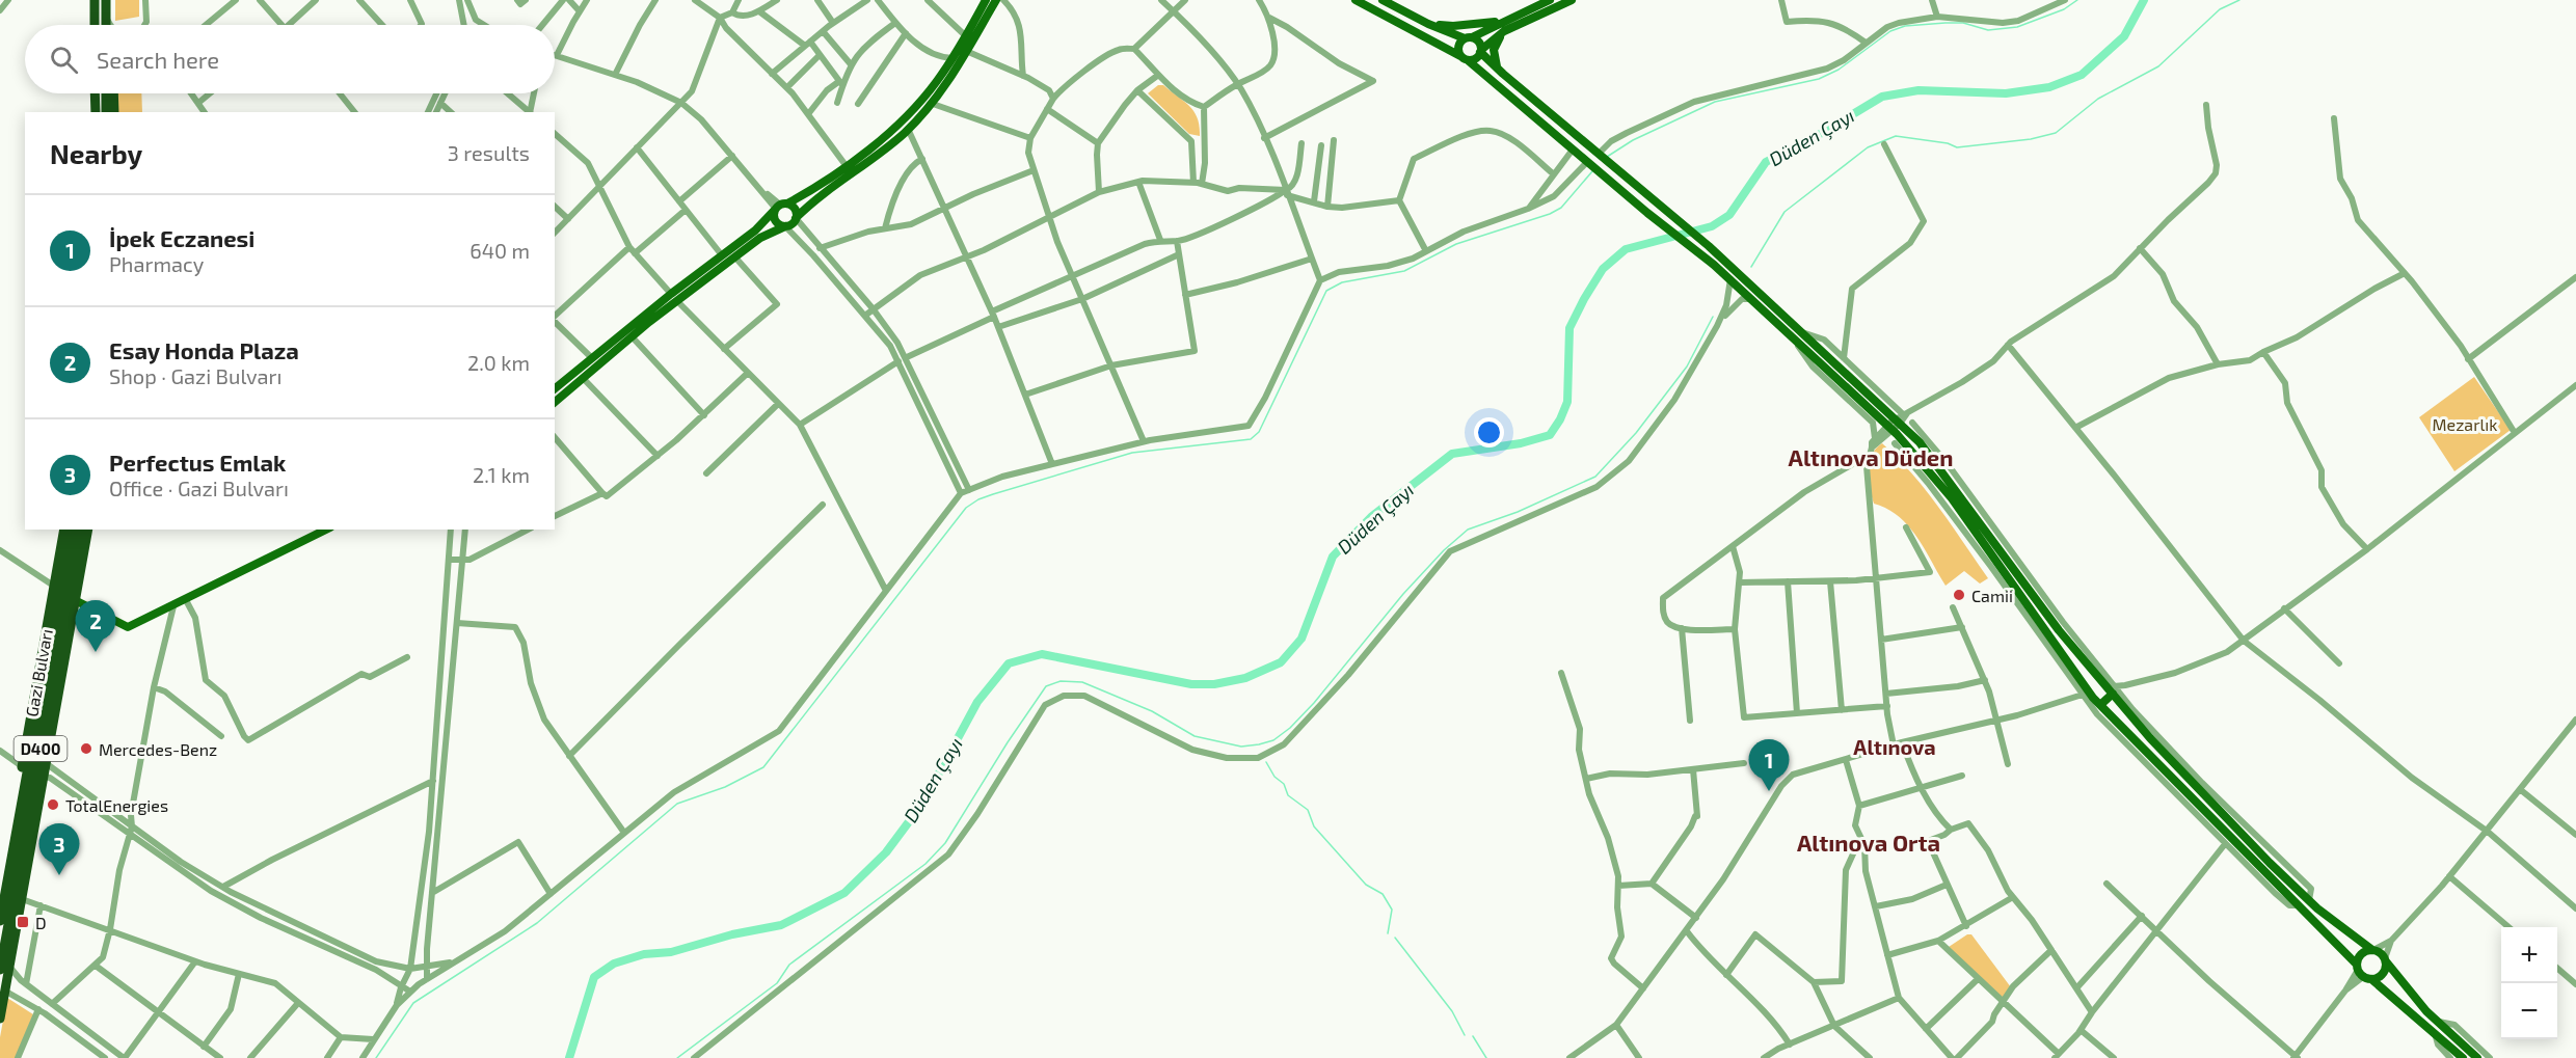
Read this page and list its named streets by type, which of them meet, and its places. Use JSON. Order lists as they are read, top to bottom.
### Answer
{
  "streets": {
    "highway": ["Gazi Bulvarı", "D400"]
  },
  "districts": ["Altınova Düden", "Altınova", "Altınova Orta"],
  "water": ["Düden Çayı"],
  "parks": ["Mezarlık"],
  "places": {
    "other": ["Camii", "Mercedes-Benz", "TotalEnergies"],
    "transit": ["D"]
  },
  "page": {
    "search": "Search here",
    "heading": ["Nearby", "3 results"],
    "list": [
      {
        "mark": "1",
        "name": "İpek Eczanesi",
        "note": "Pharmacy",
        "value": "640 m"
      },
      {
        "mark": "2",
        "name": "Esay Honda Plaza",
        "note": "Shop · Gazi Bulvarı",
        "value": "2.0 km"
      },
      {
        "mark": "3",
        "name": "Perfectus Emlak",
        "note": "Office · Gazi Bulvarı",
        "value": "2.1 km"
      }
    ],
    "pins": ["2", "1", "3"],
    "map_buttons": ["+", "−"]
  }
}
